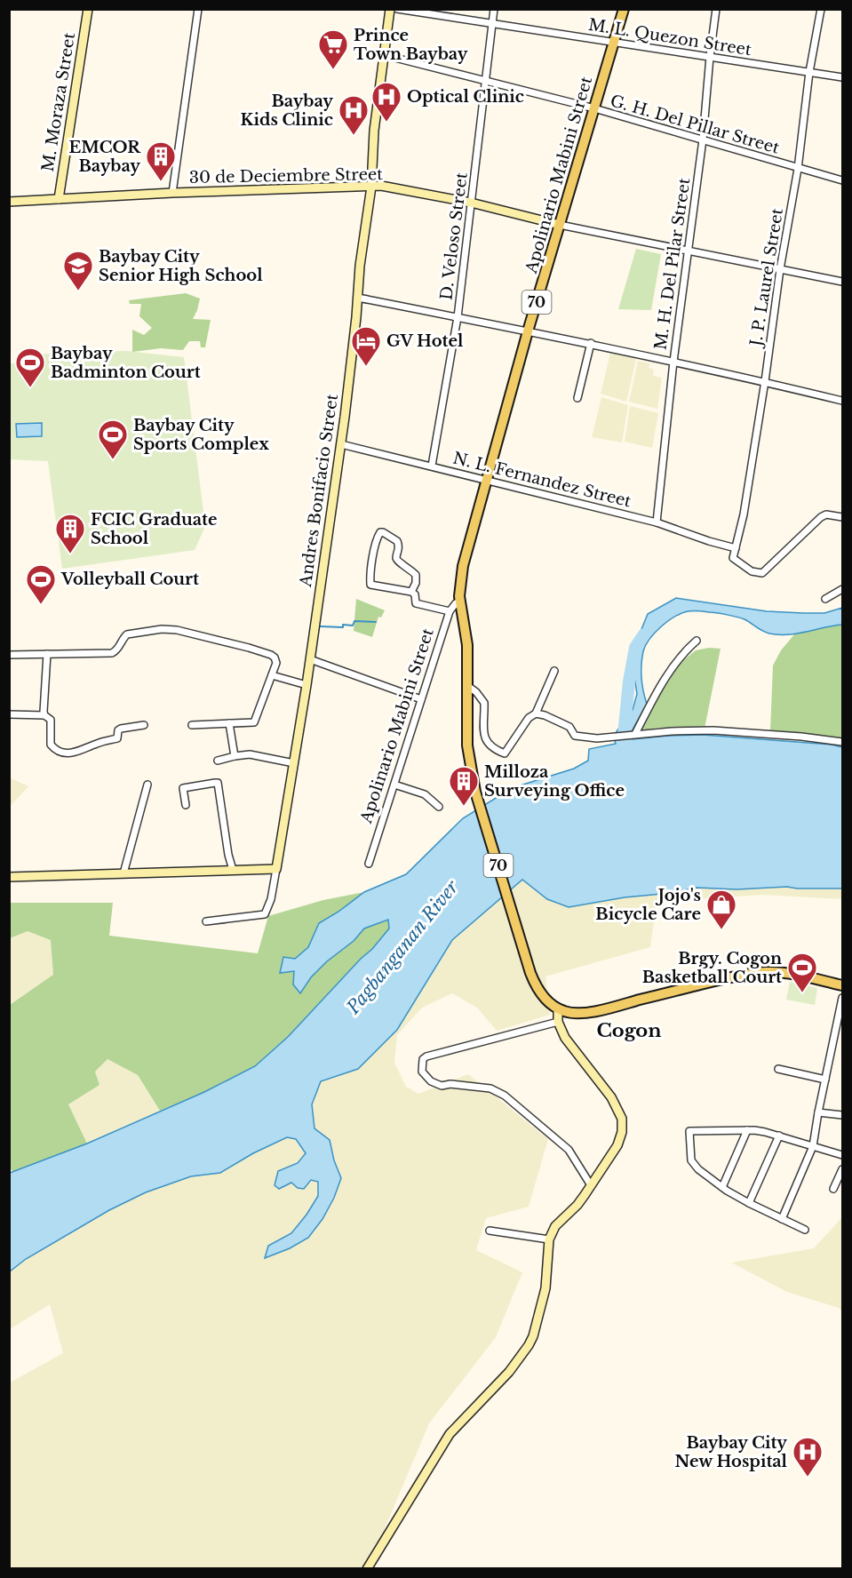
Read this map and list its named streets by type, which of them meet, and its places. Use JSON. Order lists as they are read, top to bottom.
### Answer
{
  "streets": {
    "main road": ["Apolinario Mabini Street", "70"],
    "street": [
      "M. L. Quezon Street",
      "M. Moraza Street",
      "G. H. Del Pillar Street",
      "30 de Deciembre Street",
      "D. Veloso Street",
      "M. H. Del Pilar Street",
      "J. P. Laurel Street",
      "N. L. Fernandez Street",
      "Andres Bonifacio Street"
    ]
  },
  "crossings": [
    ["M. L. Quezon Street", "Apolinario Mabini Street"],
    ["M. L. Quezon Street", "D. Veloso Street"],
    ["M. L. Quezon Street", "M. H. Del Pilar Street"],
    ["M. L. Quezon Street", "J. P. Laurel Street"],
    ["M. Moraza Street", "30 de Deciembre Street"],
    ["G. H. Del Pillar Street", "Apolinario Mabini Street"],
    ["G. H. Del Pillar Street", "D. Veloso Street"],
    ["G. H. Del Pillar Street", "M. H. Del Pilar Street"],
    ["G. H. Del Pillar Street", "J. P. Laurel Street"],
    ["G. H. Del Pillar Street", "Andres Bonifacio Street"],
    ["Apolinario Mabini Street", "30 de Deciembre Street"],
    ["Apolinario Mabini Street", "70"],
    ["Apolinario Mabini Street", "N. L. Fernandez Street"],
    ["30 de Deciembre Street", "D. Veloso Street"],
    ["30 de Deciembre Street", "Andres Bonifacio Street"],
    ["D. Veloso Street", "N. L. Fernandez Street"],
    ["M. H. Del Pilar Street", "N. L. Fernandez Street"],
    ["J. P. Laurel Street", "N. L. Fernandez Street"],
    ["N. L. Fernandez Street", "Andres Bonifacio Street"]
  ],
  "districts": ["Cogon"],
  "water": ["Pagbanganan River"],
  "places": {
    "supermarket": ["Prince Town Baybay"],
    "hospital": ["Optical Clinic", "Baybay Kids Clinic", "Baybay City New Hospital"],
    "building": ["EMCOR Baybay", "FCIC Graduate School", "Milloza Surveying Office"],
    "school or university": ["Baybay City Senior High School"],
    "hotel": ["GV Hotel"],
    "sports": [
      "Baybay Badminton Court",
      "Baybay City Sports Complex",
      "Volleyball Court",
      "Brgy. Cogon Basketball Court"
    ],
    "shop": ["Jojo's Bicycle Care"]
  }
}
